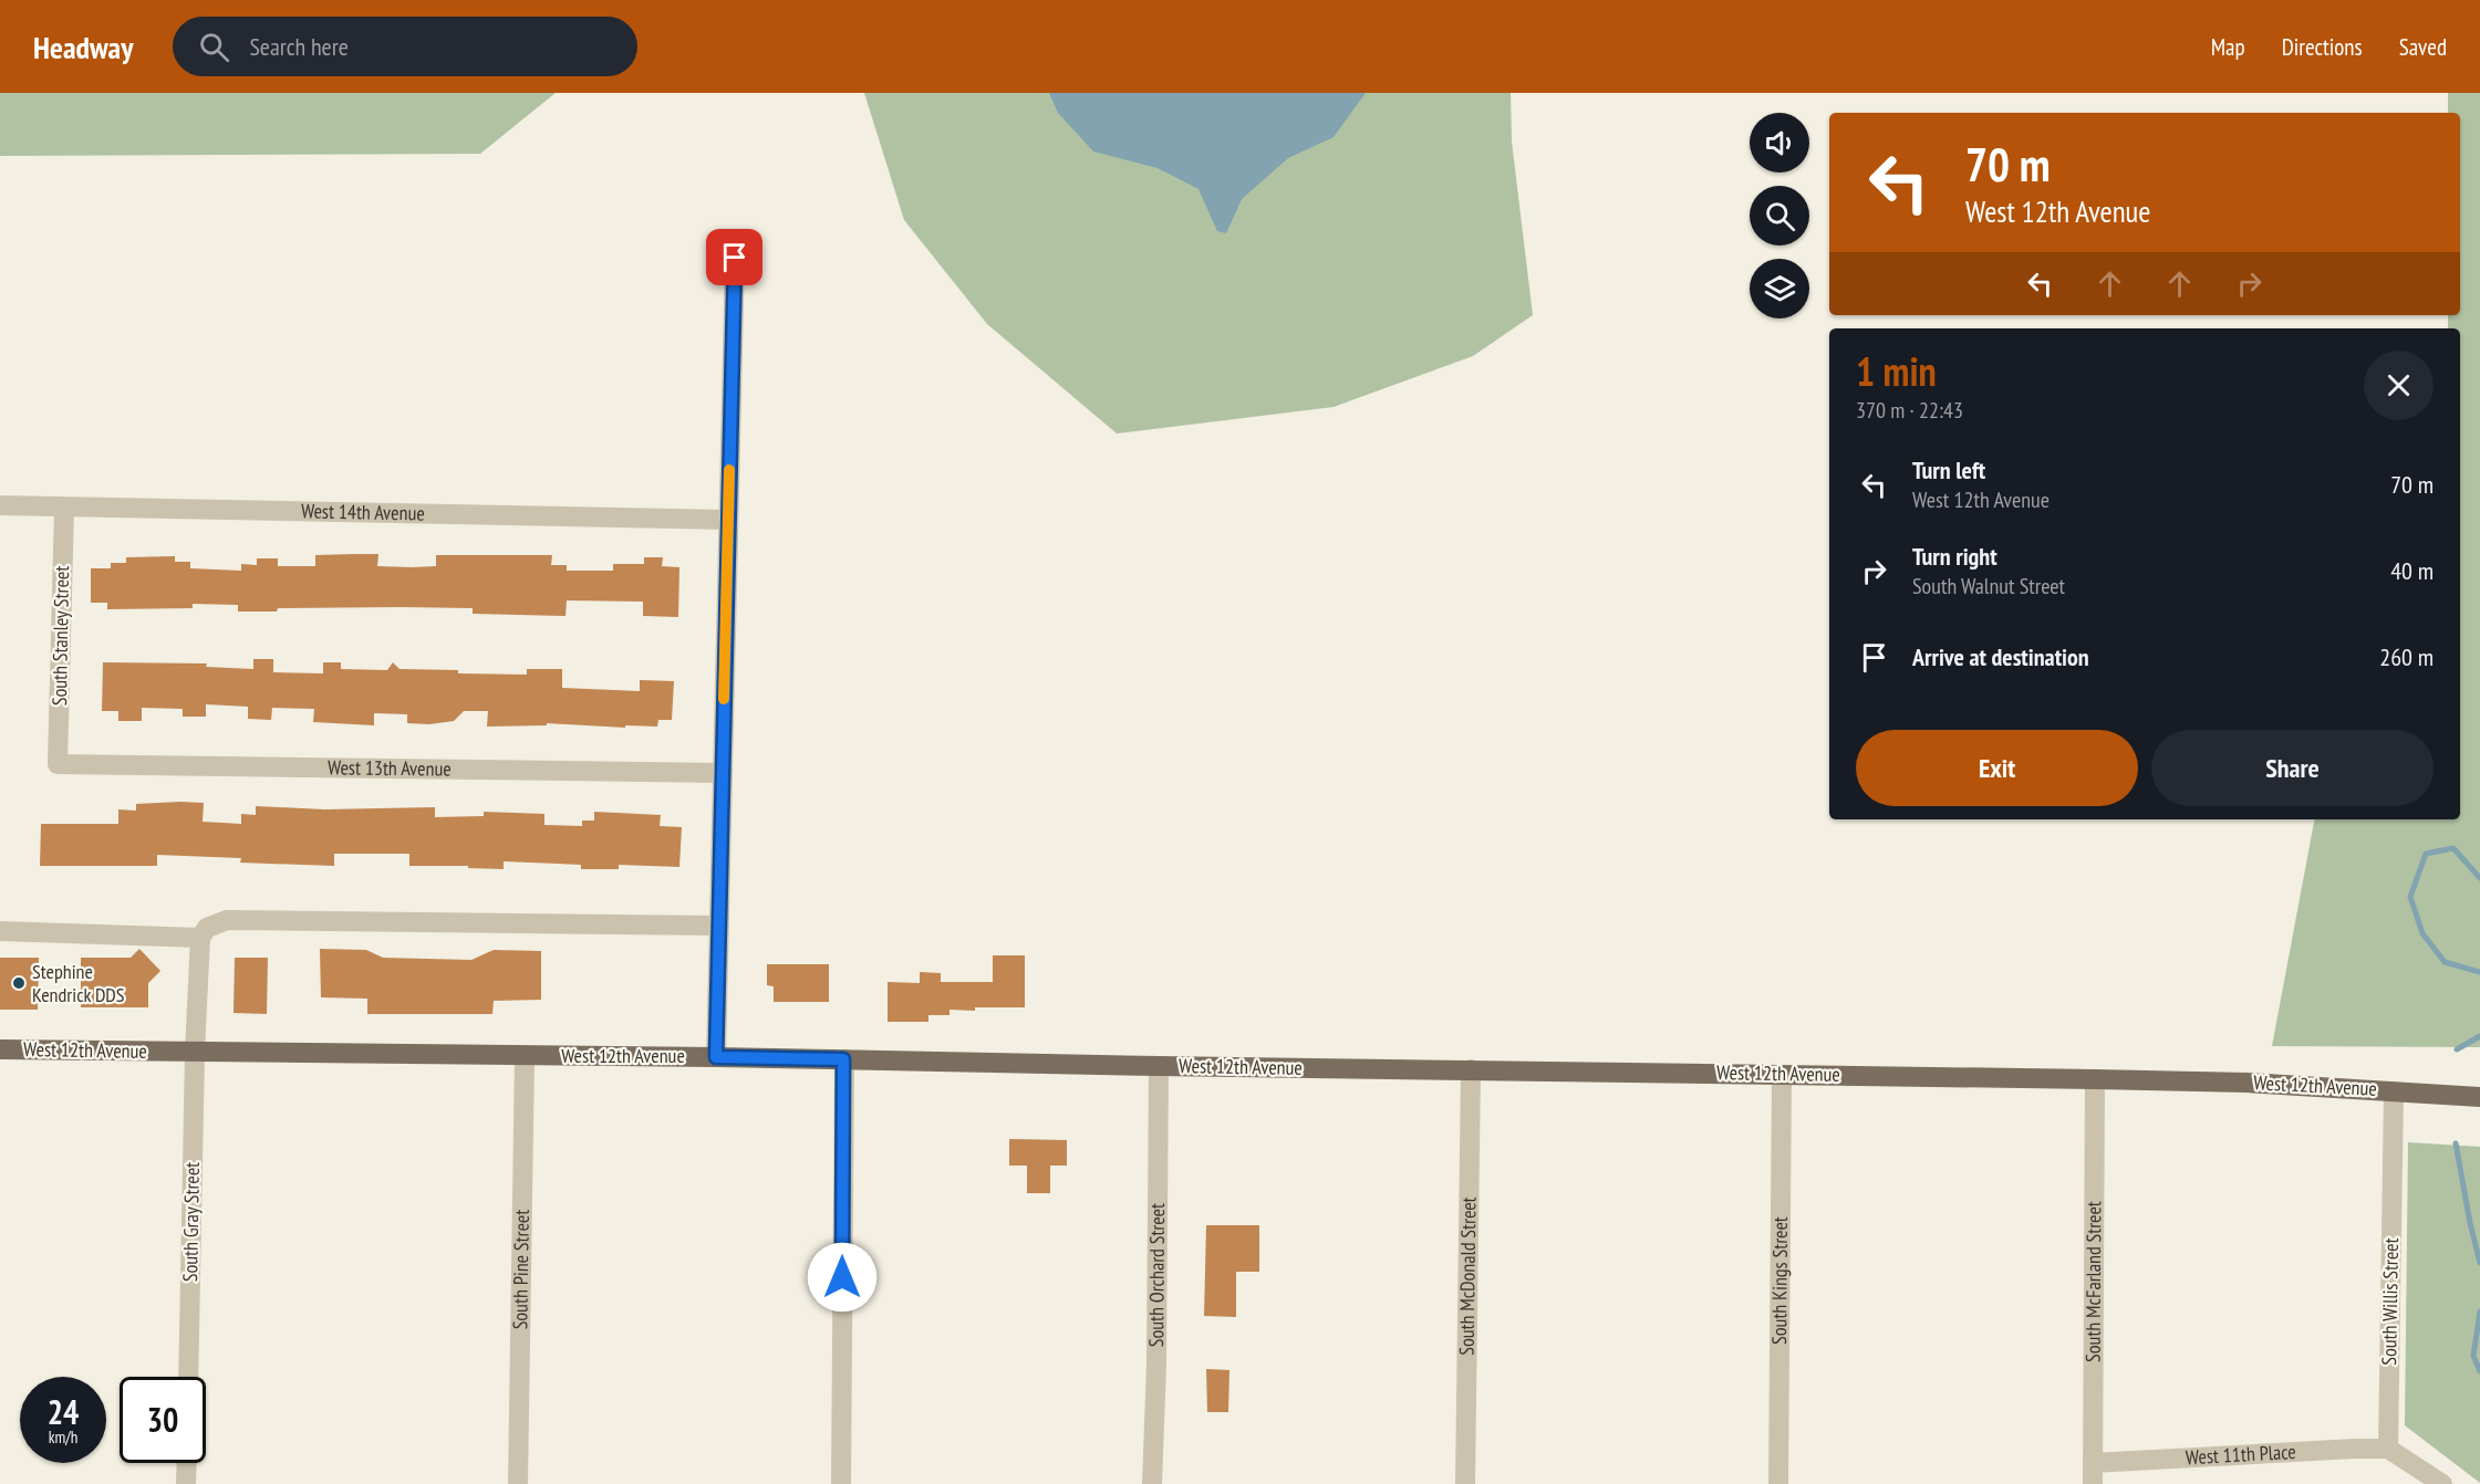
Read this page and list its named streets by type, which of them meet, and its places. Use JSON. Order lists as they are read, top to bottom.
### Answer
{
  "streets": {
    "main road": ["West 12th Avenue"],
    "street": [
      "West 14th Avenue",
      "South Stanley Street",
      "West 13th Avenue",
      "South Gray Street",
      "South Pine Street",
      "South Orchard Street",
      "South McDonald Street",
      "South Kings Street",
      "South McFarland Street",
      "South Willis Street",
      "West 11th Place"
    ]
  },
  "crossings": [
    ["West 14th Avenue", "South Stanley Street"],
    ["South Stanley Street", "West 13th Avenue"],
    ["West 12th Avenue", "South Gray Street"],
    ["West 12th Avenue", "South Pine Street"],
    ["West 12th Avenue", "South Orchard Street"],
    ["West 12th Avenue", "South McDonald Street"],
    ["West 12th Avenue", "South Kings Street"],
    ["West 12th Avenue", "South McFarland Street"],
    ["West 12th Avenue", "South Willis Street"],
    ["South McFarland Street", "West 11th Place"],
    ["South Willis Street", "West 11th Place"]
  ],
  "places": ["Stephine Kendrick DDS"],
  "page": {
    "header": "Headway",
    "search": "Search here",
    "nav": ["Map", "Directions", "Saved"],
    "turn": ["70 m", "West 12th Avenue"],
    "heading": ["1 min", "370 m · 22:43"],
    "list": [
      {
        "name": "Turn left",
        "note": "West 12th Avenue",
        "value": "70 m"
      },
      {
        "name": "Turn right",
        "note": "South Walnut Street",
        "value": "40 m"
      },
      {
        "name": "Arrive at destination",
        "value": "260 m"
      }
    ],
    "buttons": ["Exit", "Share"],
    "speed": "24 km/h",
    "limit": "30"
  }
}
